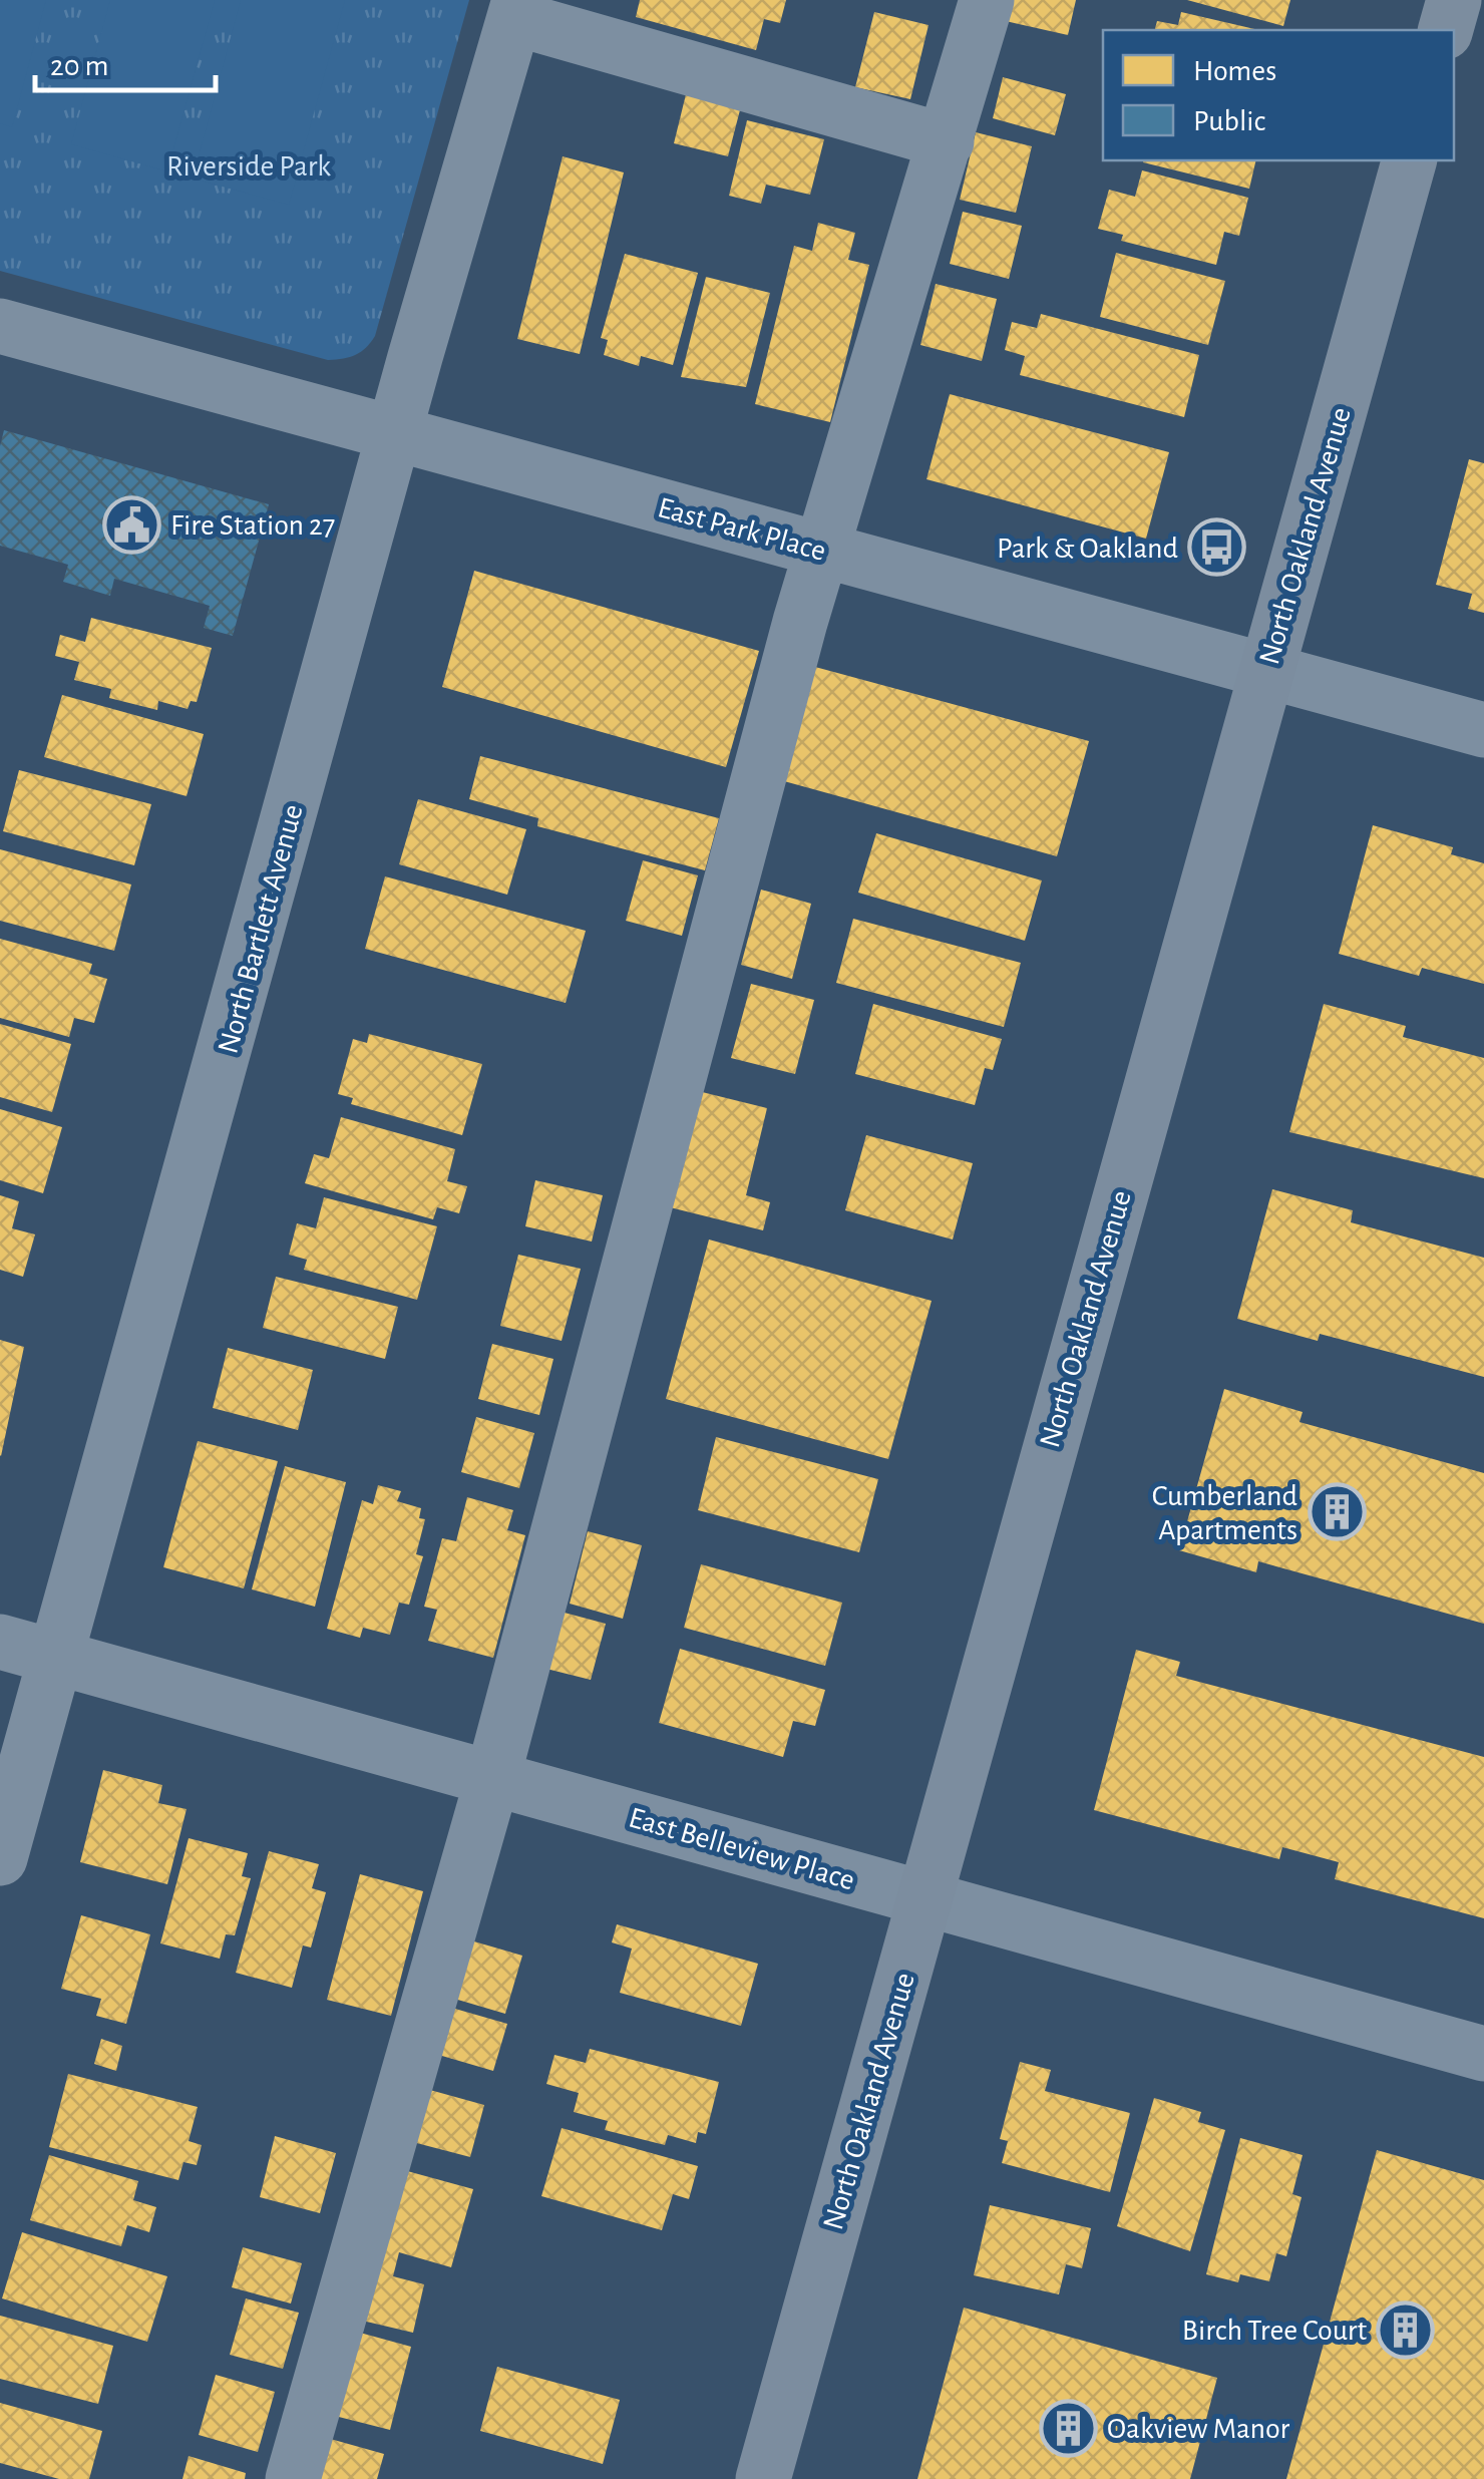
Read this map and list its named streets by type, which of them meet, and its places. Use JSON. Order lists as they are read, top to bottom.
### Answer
{
  "streets": {
    "main road": ["North Oakland Avenue"],
    "street": ["East Park Place", "North Bartlett Avenue", "East Belleview Place"]
  },
  "crossings": [
    ["East Park Place", "North Oakland Avenue"],
    ["East Park Place", "North Bartlett Avenue"],
    ["North Oakland Avenue", "East Belleview Place"],
    ["North Bartlett Avenue", "East Belleview Place"]
  ],
  "parks": ["Riverside Park"],
  "places": {
    "public building": ["Fire Station 27"],
    "bus stop": ["Park & Oakland"],
    "building": ["Cumberland Apartments", "Birch Tree Court", "Oakview Manor"]
  },
  "legend": ["Homes", "Public"],
  "scale_bar": "20 m"
}
